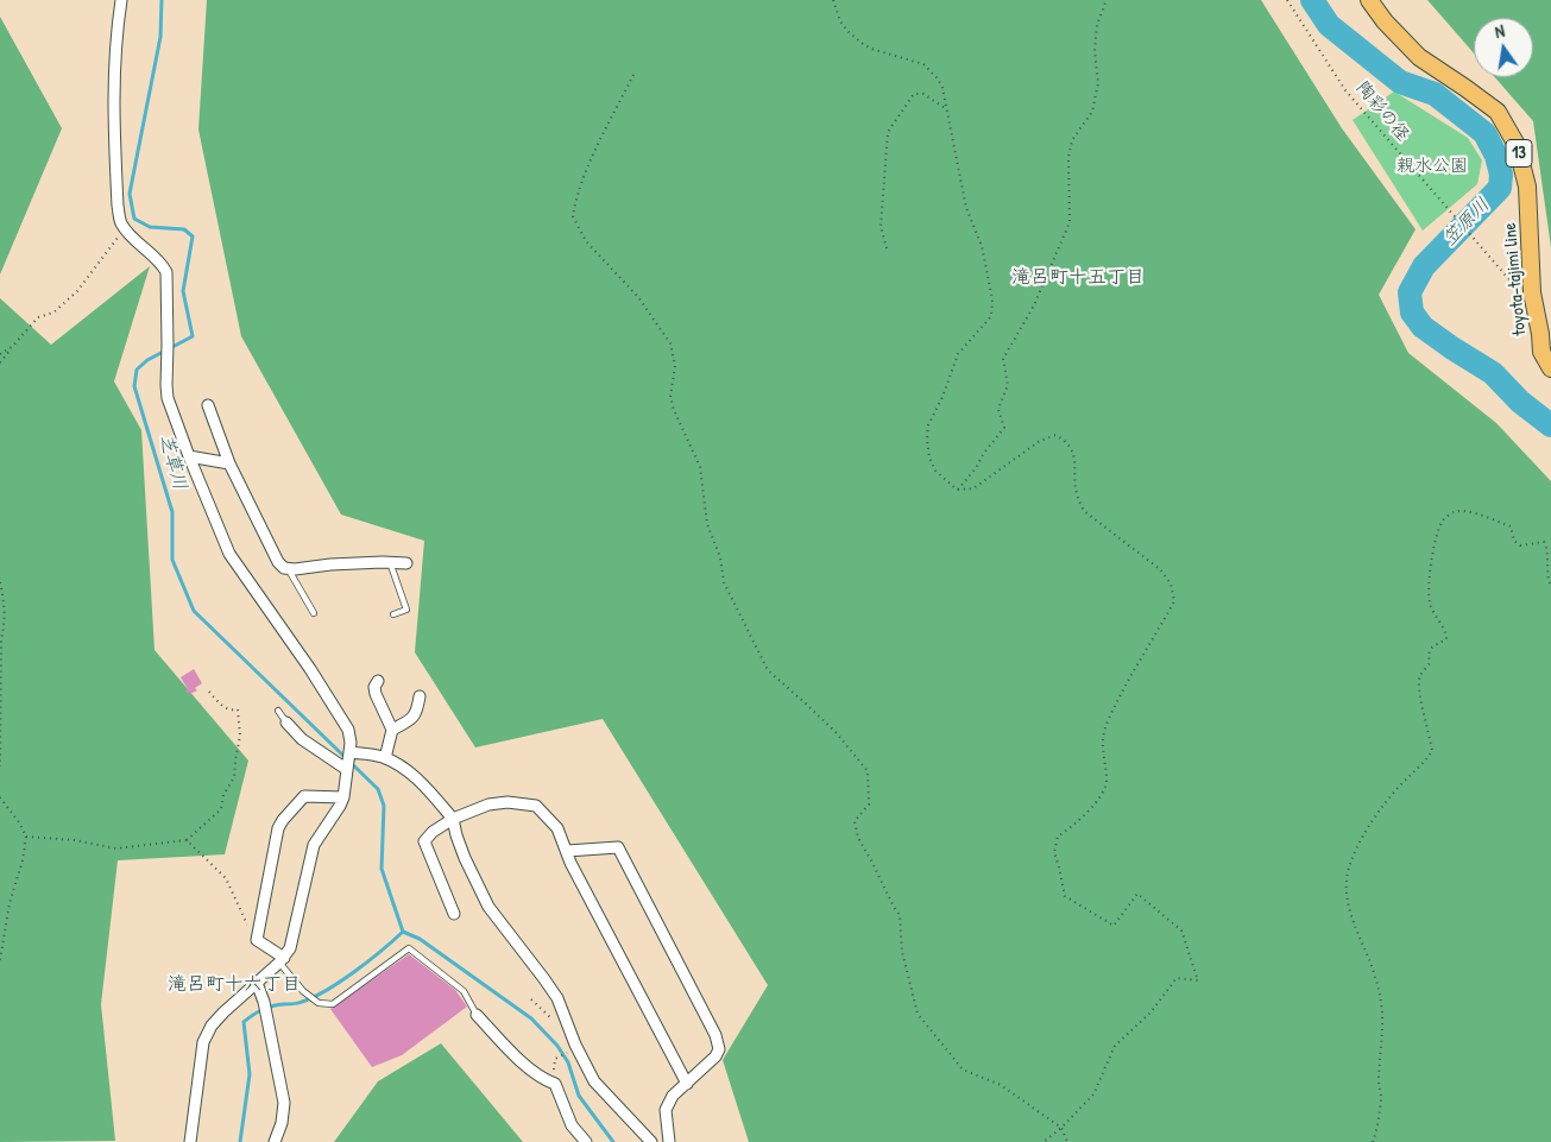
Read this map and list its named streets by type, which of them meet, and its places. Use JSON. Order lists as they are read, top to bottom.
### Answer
{
  "streets": {
    "main road": ["13", "toyota-tajimi line"],
    "path": ["陶彩の径"]
  },
  "districts": ["滝呂町十五丁目", "滝呂町十六丁目"],
  "water": ["笠原川", "芝草川"],
  "parks": ["親水公園"],
  "north": "top"
}
